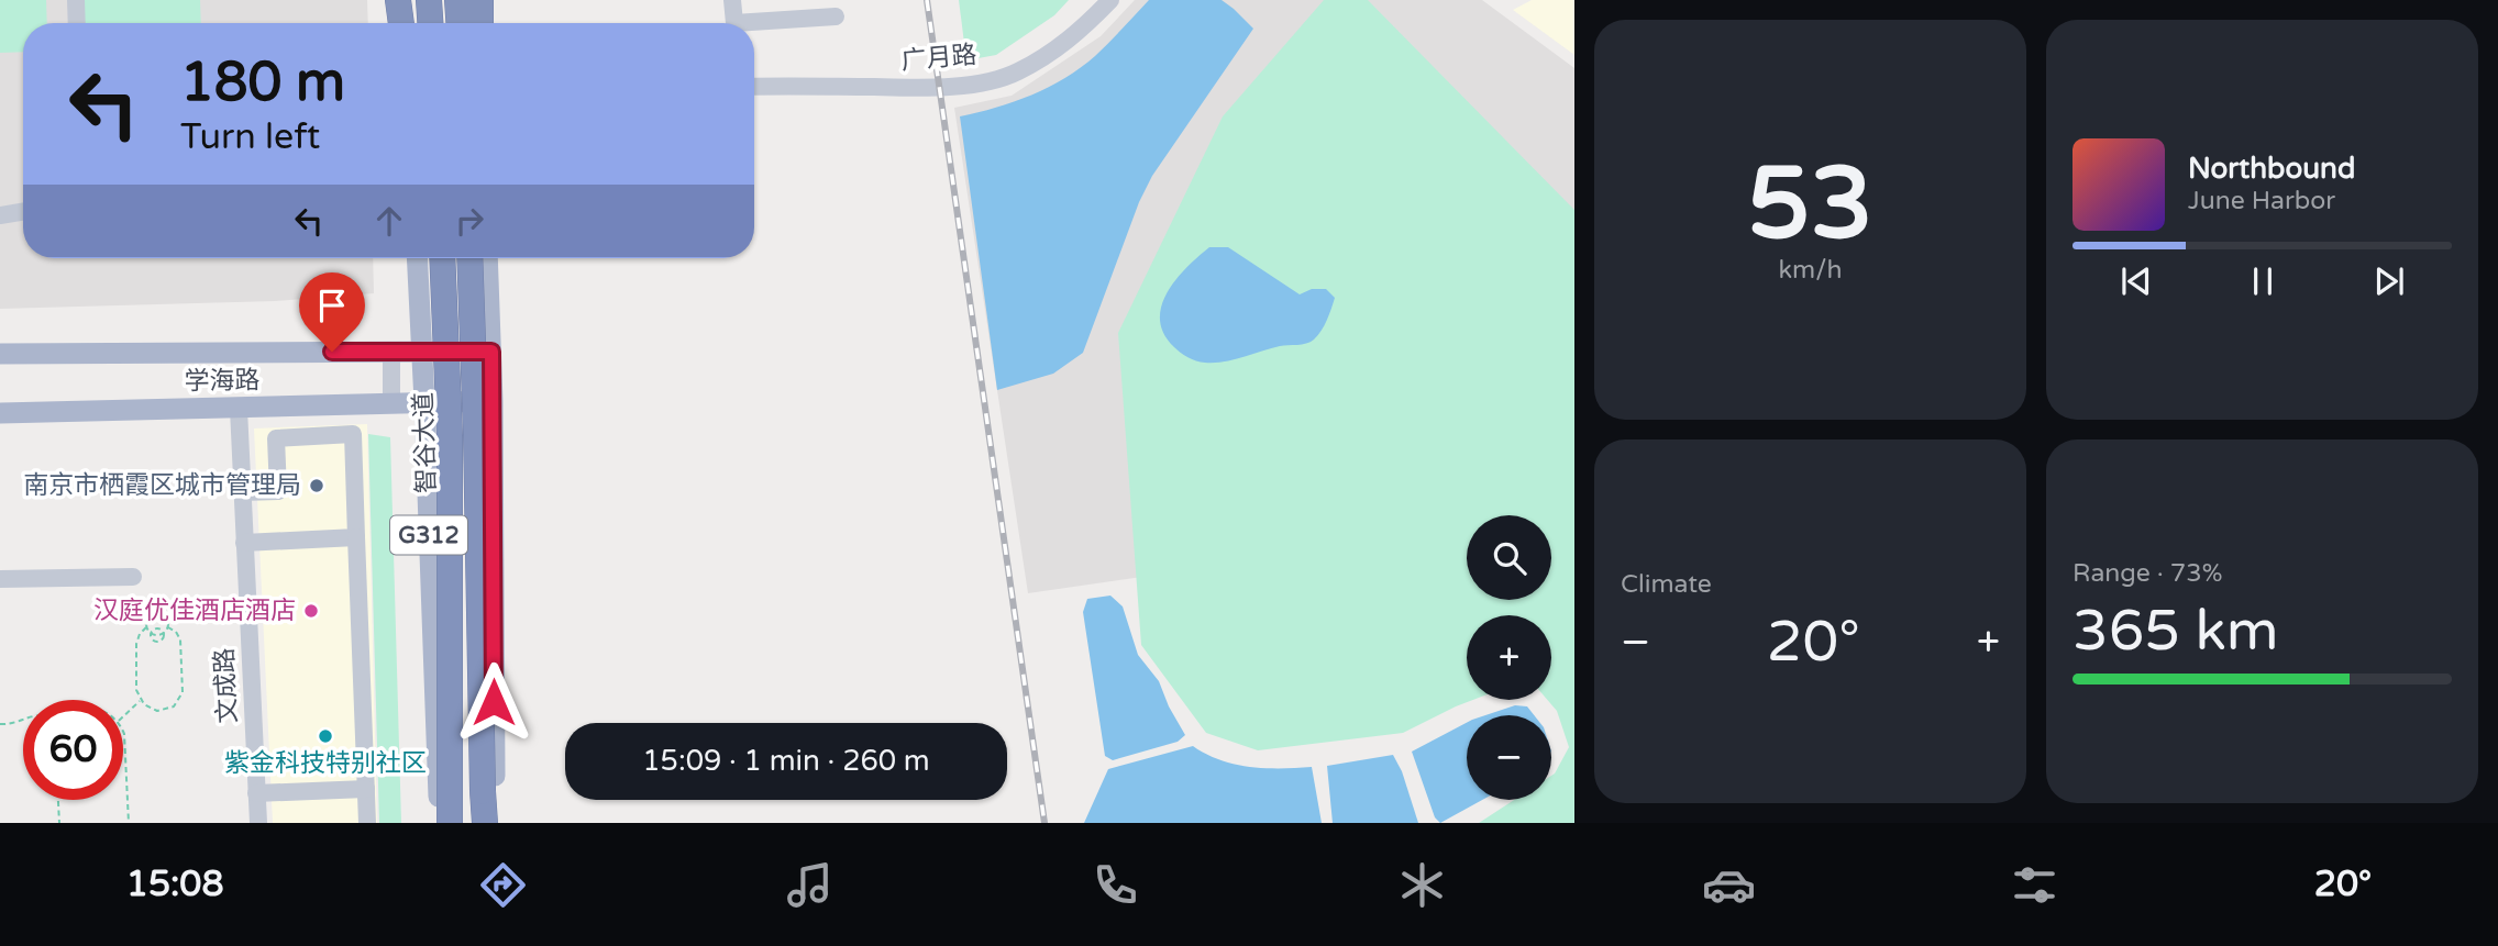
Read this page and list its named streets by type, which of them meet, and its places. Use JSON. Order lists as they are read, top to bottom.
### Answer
{
  "streets": {
    "highway": ["智谷大道", "G312"],
    "main road": ["学海路"],
    "street": ["广月路", "文成路"]
  },
  "crossings": [
    ["学海路", "智谷大道"],
    ["学海路", "G312"],
    ["学海路", "文成路"]
  ],
  "places": ["南京市栖霞区城市管理局", "汉庭优佳酒店酒店", "紫金科技特别社区"],
  "page": {
    "tile": [
      ["53", "km/h"],
      "Climate",
      ["Range · 73%", "365 km"]
    ],
    "turn": ["180 m", "Turn left"],
    "song": ["Northbound", "June Harbor"],
    "map_buttons": ["+", "−"],
    "heat": ["−", "20°", "+"],
    "limit": "60",
    "trip": "15:09 · 1 min · 260 m",
    "tabs": ["15:08", "20°"]
  }
}
